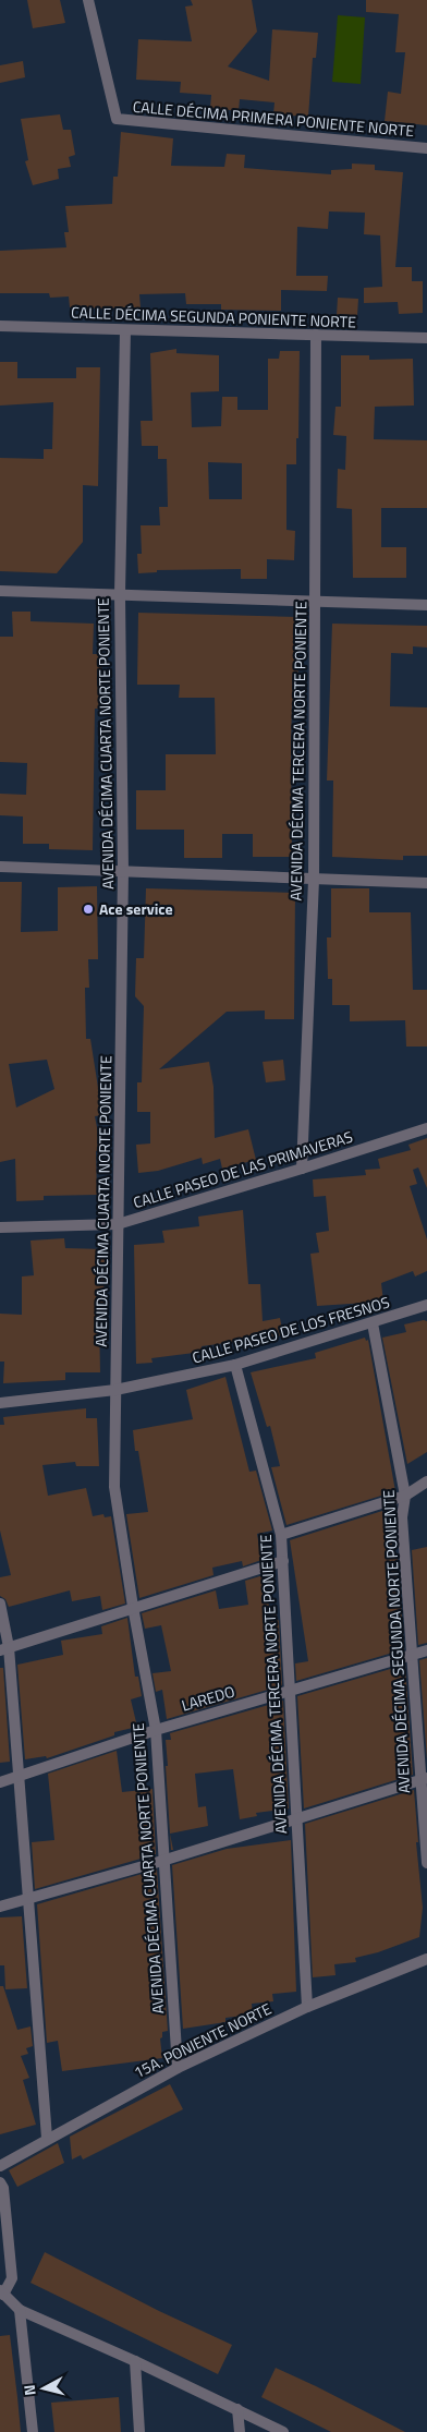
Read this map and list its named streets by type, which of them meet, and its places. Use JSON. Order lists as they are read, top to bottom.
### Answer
{
  "streets": {
    "street": [
      "CALLE DÉCIMA PRIMERA PONIENTE NORTE",
      "CALLE DÉCIMA SEGUNDA PONIENTE NORTE",
      "AVENIDA DÉCIMA CUARTA NORTE PONIENTE",
      "AVENIDA DÉCIMA TERCERA NORTE PONIENTE",
      "CALLE PASEO DE LAS PRIMAVERAS",
      "CALLE PASEO DE LOS FRESNOS",
      "AVENIDA DÉCIMA SEGUNDA NORTE PONIENTE",
      "LAREDO",
      "15A. PONIENTE NORTE"
    ]
  },
  "crossings": [
    ["CALLE DÉCIMA SEGUNDA PONIENTE NORTE", "AVENIDA DÉCIMA CUARTA NORTE PONIENTE"],
    ["CALLE DÉCIMA SEGUNDA PONIENTE NORTE", "AVENIDA DÉCIMA TERCERA NORTE PONIENTE"],
    ["AVENIDA DÉCIMA CUARTA NORTE PONIENTE", "CALLE PASEO DE LAS PRIMAVERAS"],
    ["AVENIDA DÉCIMA CUARTA NORTE PONIENTE", "CALLE PASEO DE LOS FRESNOS"],
    ["AVENIDA DÉCIMA CUARTA NORTE PONIENTE", "LAREDO"],
    ["AVENIDA DÉCIMA CUARTA NORTE PONIENTE", "15A. PONIENTE NORTE"],
    ["AVENIDA DÉCIMA TERCERA NORTE PONIENTE", "CALLE PASEO DE LAS PRIMAVERAS"],
    ["AVENIDA DÉCIMA TERCERA NORTE PONIENTE", "CALLE PASEO DE LOS FRESNOS"],
    ["AVENIDA DÉCIMA TERCERA NORTE PONIENTE", "LAREDO"],
    ["AVENIDA DÉCIMA TERCERA NORTE PONIENTE", "15A. PONIENTE NORTE"],
    ["CALLE PASEO DE LOS FRESNOS", "AVENIDA DÉCIMA SEGUNDA NORTE PONIENTE"],
    ["AVENIDA DÉCIMA SEGUNDA NORTE PONIENTE", "LAREDO"]
  ],
  "places": ["Ace service"],
  "north": "left"
}
